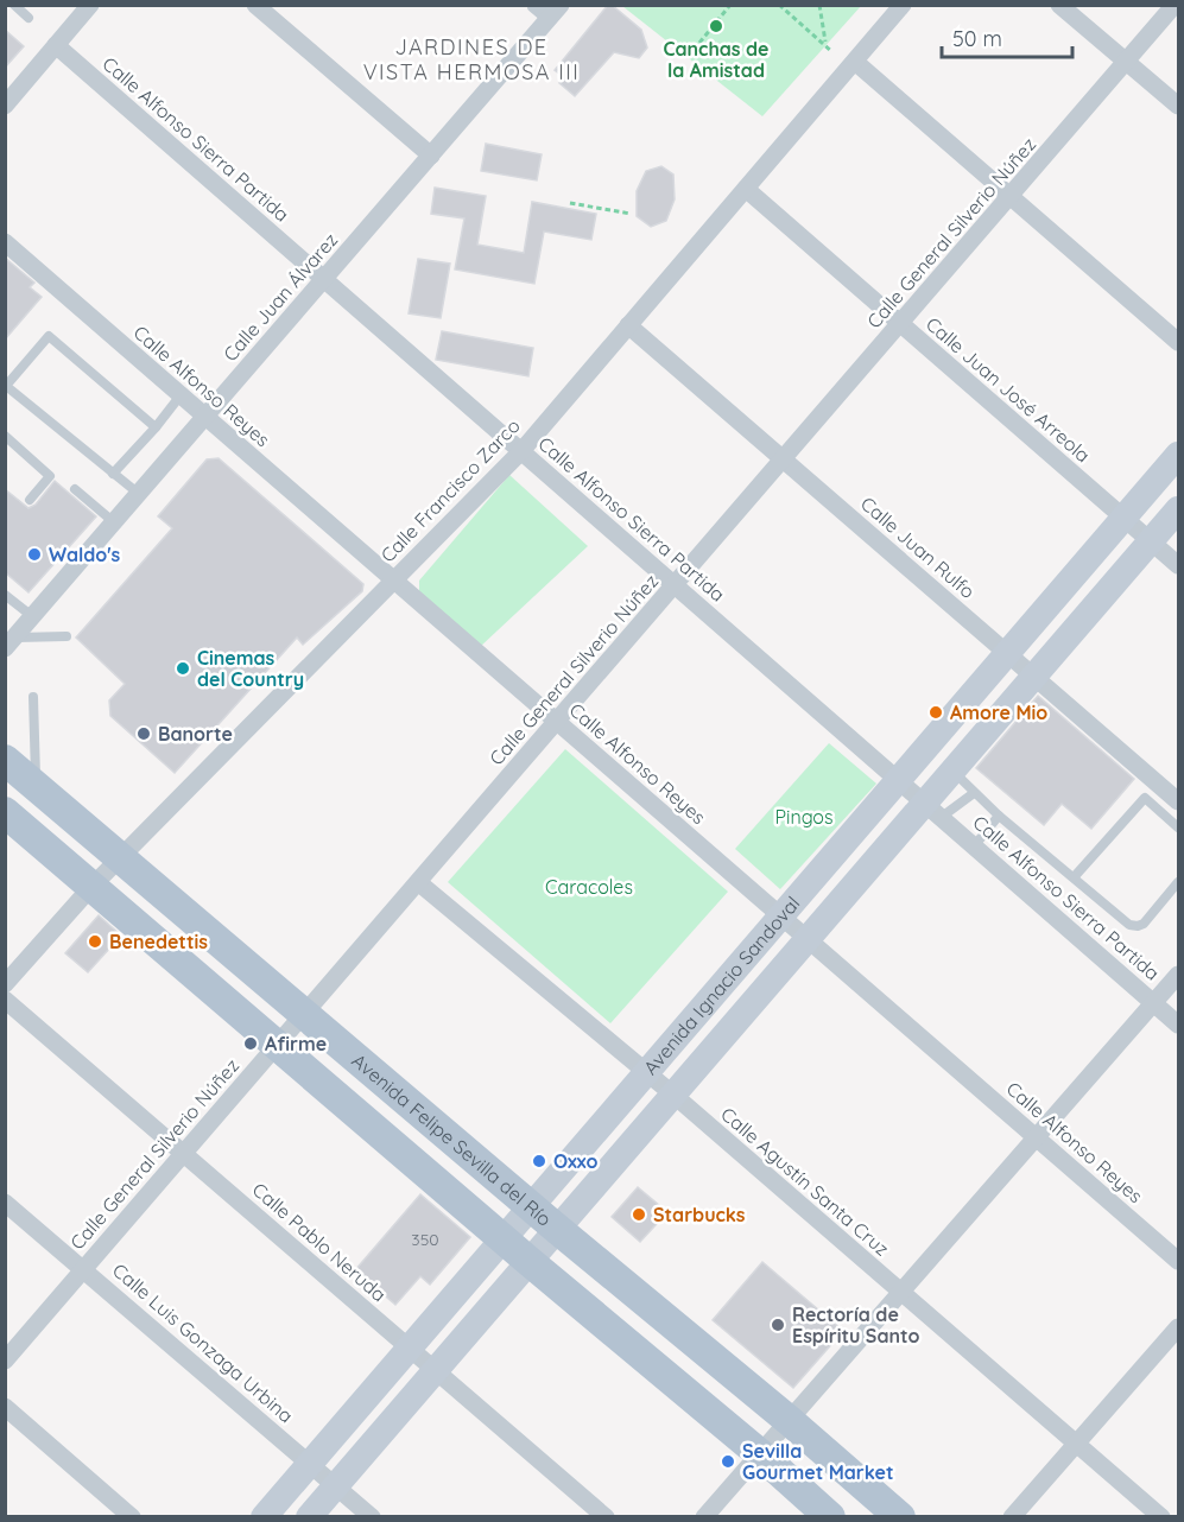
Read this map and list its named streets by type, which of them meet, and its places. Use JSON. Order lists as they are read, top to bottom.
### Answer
{
  "streets": {
    "main road": ["Avenida Ignacio Sandoval", "Avenida Felipe Sevilla del Río"],
    "street": [
      "Calle Alfonso Sierra Partida",
      "Calle General Silverio Núñez",
      "Calle Juan Álvarez",
      "Calle Alfonso Reyes",
      "Calle Juan José Arreola",
      "Calle Francisco Zarco",
      "Calle Juan Rulfo",
      "Calle Agustín Santa Cruz",
      "Calle Pablo Neruda",
      "Calle Luis Gonzaga Urbina"
    ]
  },
  "crossings": [
    ["Calle Alfonso Sierra Partida", "Calle General Silverio Núñez"],
    ["Calle Alfonso Sierra Partida", "Calle Juan Álvarez"],
    ["Calle Alfonso Sierra Partida", "Calle Francisco Zarco"],
    ["Calle Alfonso Sierra Partida", "Avenida Ignacio Sandoval"],
    ["Calle General Silverio Núñez", "Calle Alfonso Reyes"],
    ["Calle General Silverio Núñez", "Calle Juan José Arreola"],
    ["Calle General Silverio Núñez", "Calle Juan Rulfo"],
    ["Calle General Silverio Núñez", "Avenida Felipe Sevilla del Río"],
    ["Calle General Silverio Núñez", "Calle Agustín Santa Cruz"],
    ["Calle General Silverio Núñez", "Calle Pablo Neruda"],
    ["Calle General Silverio Núñez", "Calle Luis Gonzaga Urbina"],
    ["Calle Juan Álvarez", "Calle Alfonso Reyes"],
    ["Calle Alfonso Reyes", "Calle Francisco Zarco"],
    ["Calle Alfonso Reyes", "Avenida Ignacio Sandoval"],
    ["Calle Juan José Arreola", "Calle Francisco Zarco"],
    ["Calle Juan José Arreola", "Avenida Ignacio Sandoval"],
    ["Calle Francisco Zarco", "Calle Juan Rulfo"],
    ["Calle Francisco Zarco", "Avenida Felipe Sevilla del Río"],
    ["Calle Juan Rulfo", "Avenida Ignacio Sandoval"],
    ["Avenida Ignacio Sandoval", "Avenida Felipe Sevilla del Río"],
    ["Avenida Ignacio Sandoval", "Calle Agustín Santa Cruz"],
    ["Avenida Ignacio Sandoval", "Calle Pablo Neruda"],
    ["Avenida Ignacio Sandoval", "Calle Luis Gonzaga Urbina"]
  ],
  "districts": ["JARDINES DE VISTA HERMOSA III"],
  "parks": ["Pingos", "Caracoles"],
  "places": [
    "Canchas de la Amistad",
    "Waldo's",
    "Cinemas del Country",
    "Amore Mio",
    "Banorte",
    "Benedettis",
    "Afirme",
    "Oxxo",
    "Starbucks",
    "Rectoría de Espíritu Santo",
    "Sevilla Gourmet Market"
  ],
  "house_numbers": ["350"],
  "scale_bar": "50 m"
}
